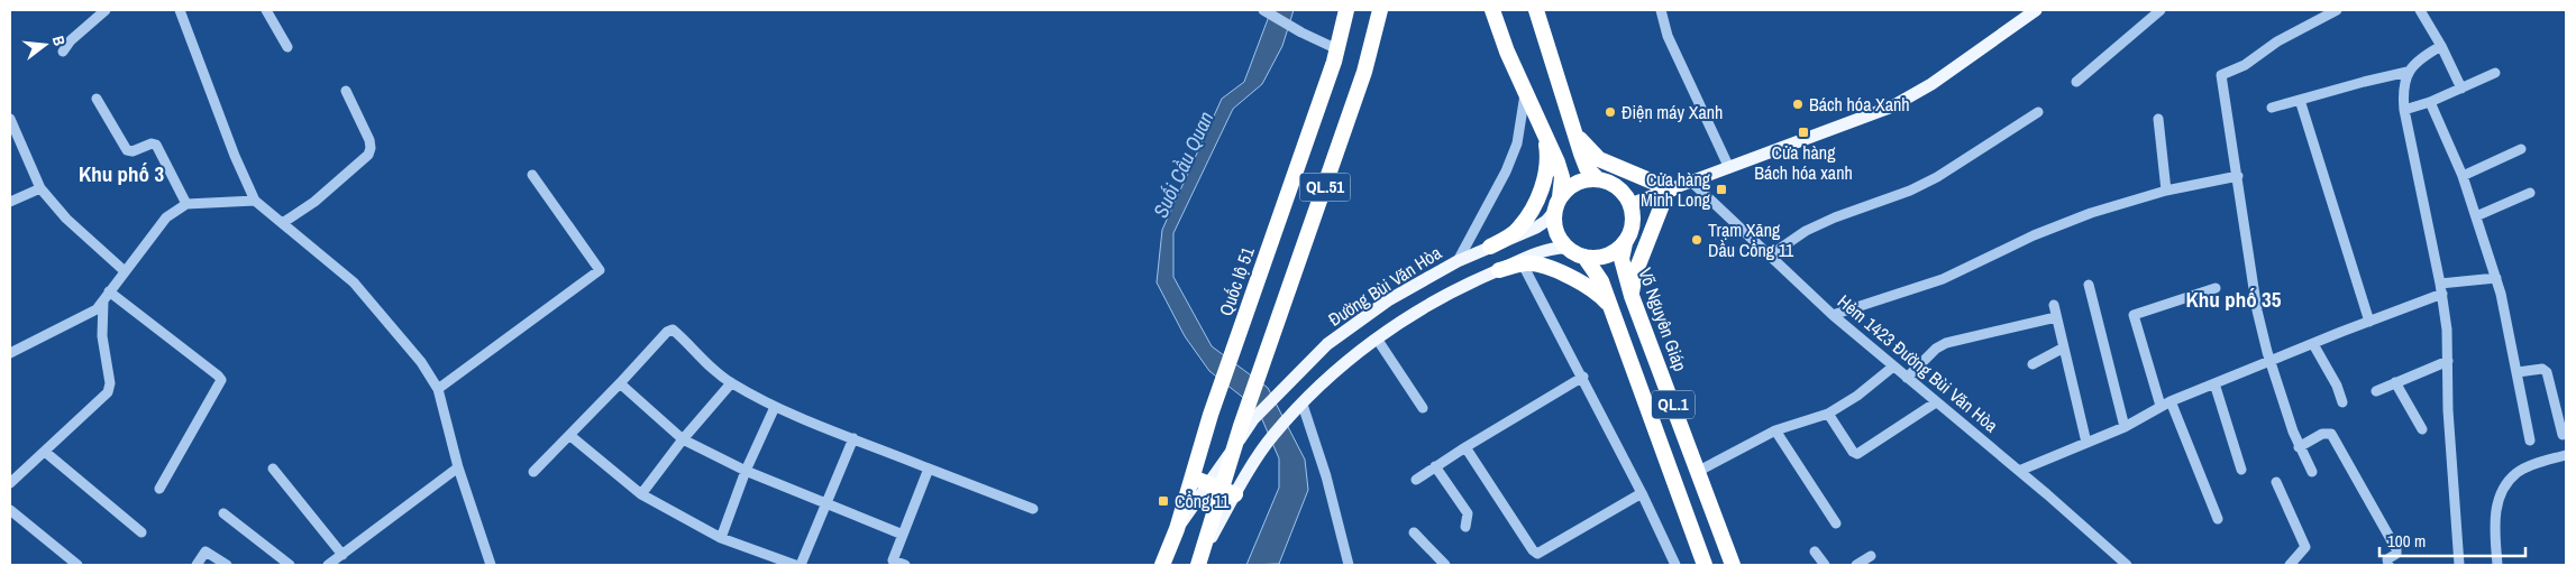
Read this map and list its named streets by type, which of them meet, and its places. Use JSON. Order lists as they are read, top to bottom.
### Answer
{
  "streets": {
    "highway": [
      "QL.51",
      "Quốc lộ 51",
      "Võ Nguyên Giáp",
      "QL.1"
    ],
    "main road": ["Đường Bùi Văn Hòa"],
    "street": ["Hẻm 1423 Đường Bùi Văn Hòa"]
  },
  "crossings": [
    ["QL.51", "Đường Bùi Văn Hòa"],
    ["Đường Bùi Văn Hòa", "Võ Nguyên Giáp"],
    ["Đường Bùi Văn Hòa", "QL.1"],
    ["Võ Nguyên Giáp", "QL.1"]
  ],
  "districts": ["Khu phố 3", "Khu phố 35"],
  "water": ["Suối Cầu Quan"],
  "places": {
    "other": ["Bách hóa Xanh", "Điện máy Xanh", "Trạm Xăng Dầu Cổng 11"],
    "transit": ["Cửa hàng Bách hóa xanh", "Cửa hàng Minh Long", "Cổng 11"]
  },
  "scale_bar": "100 m",
  "north": "right"
}
